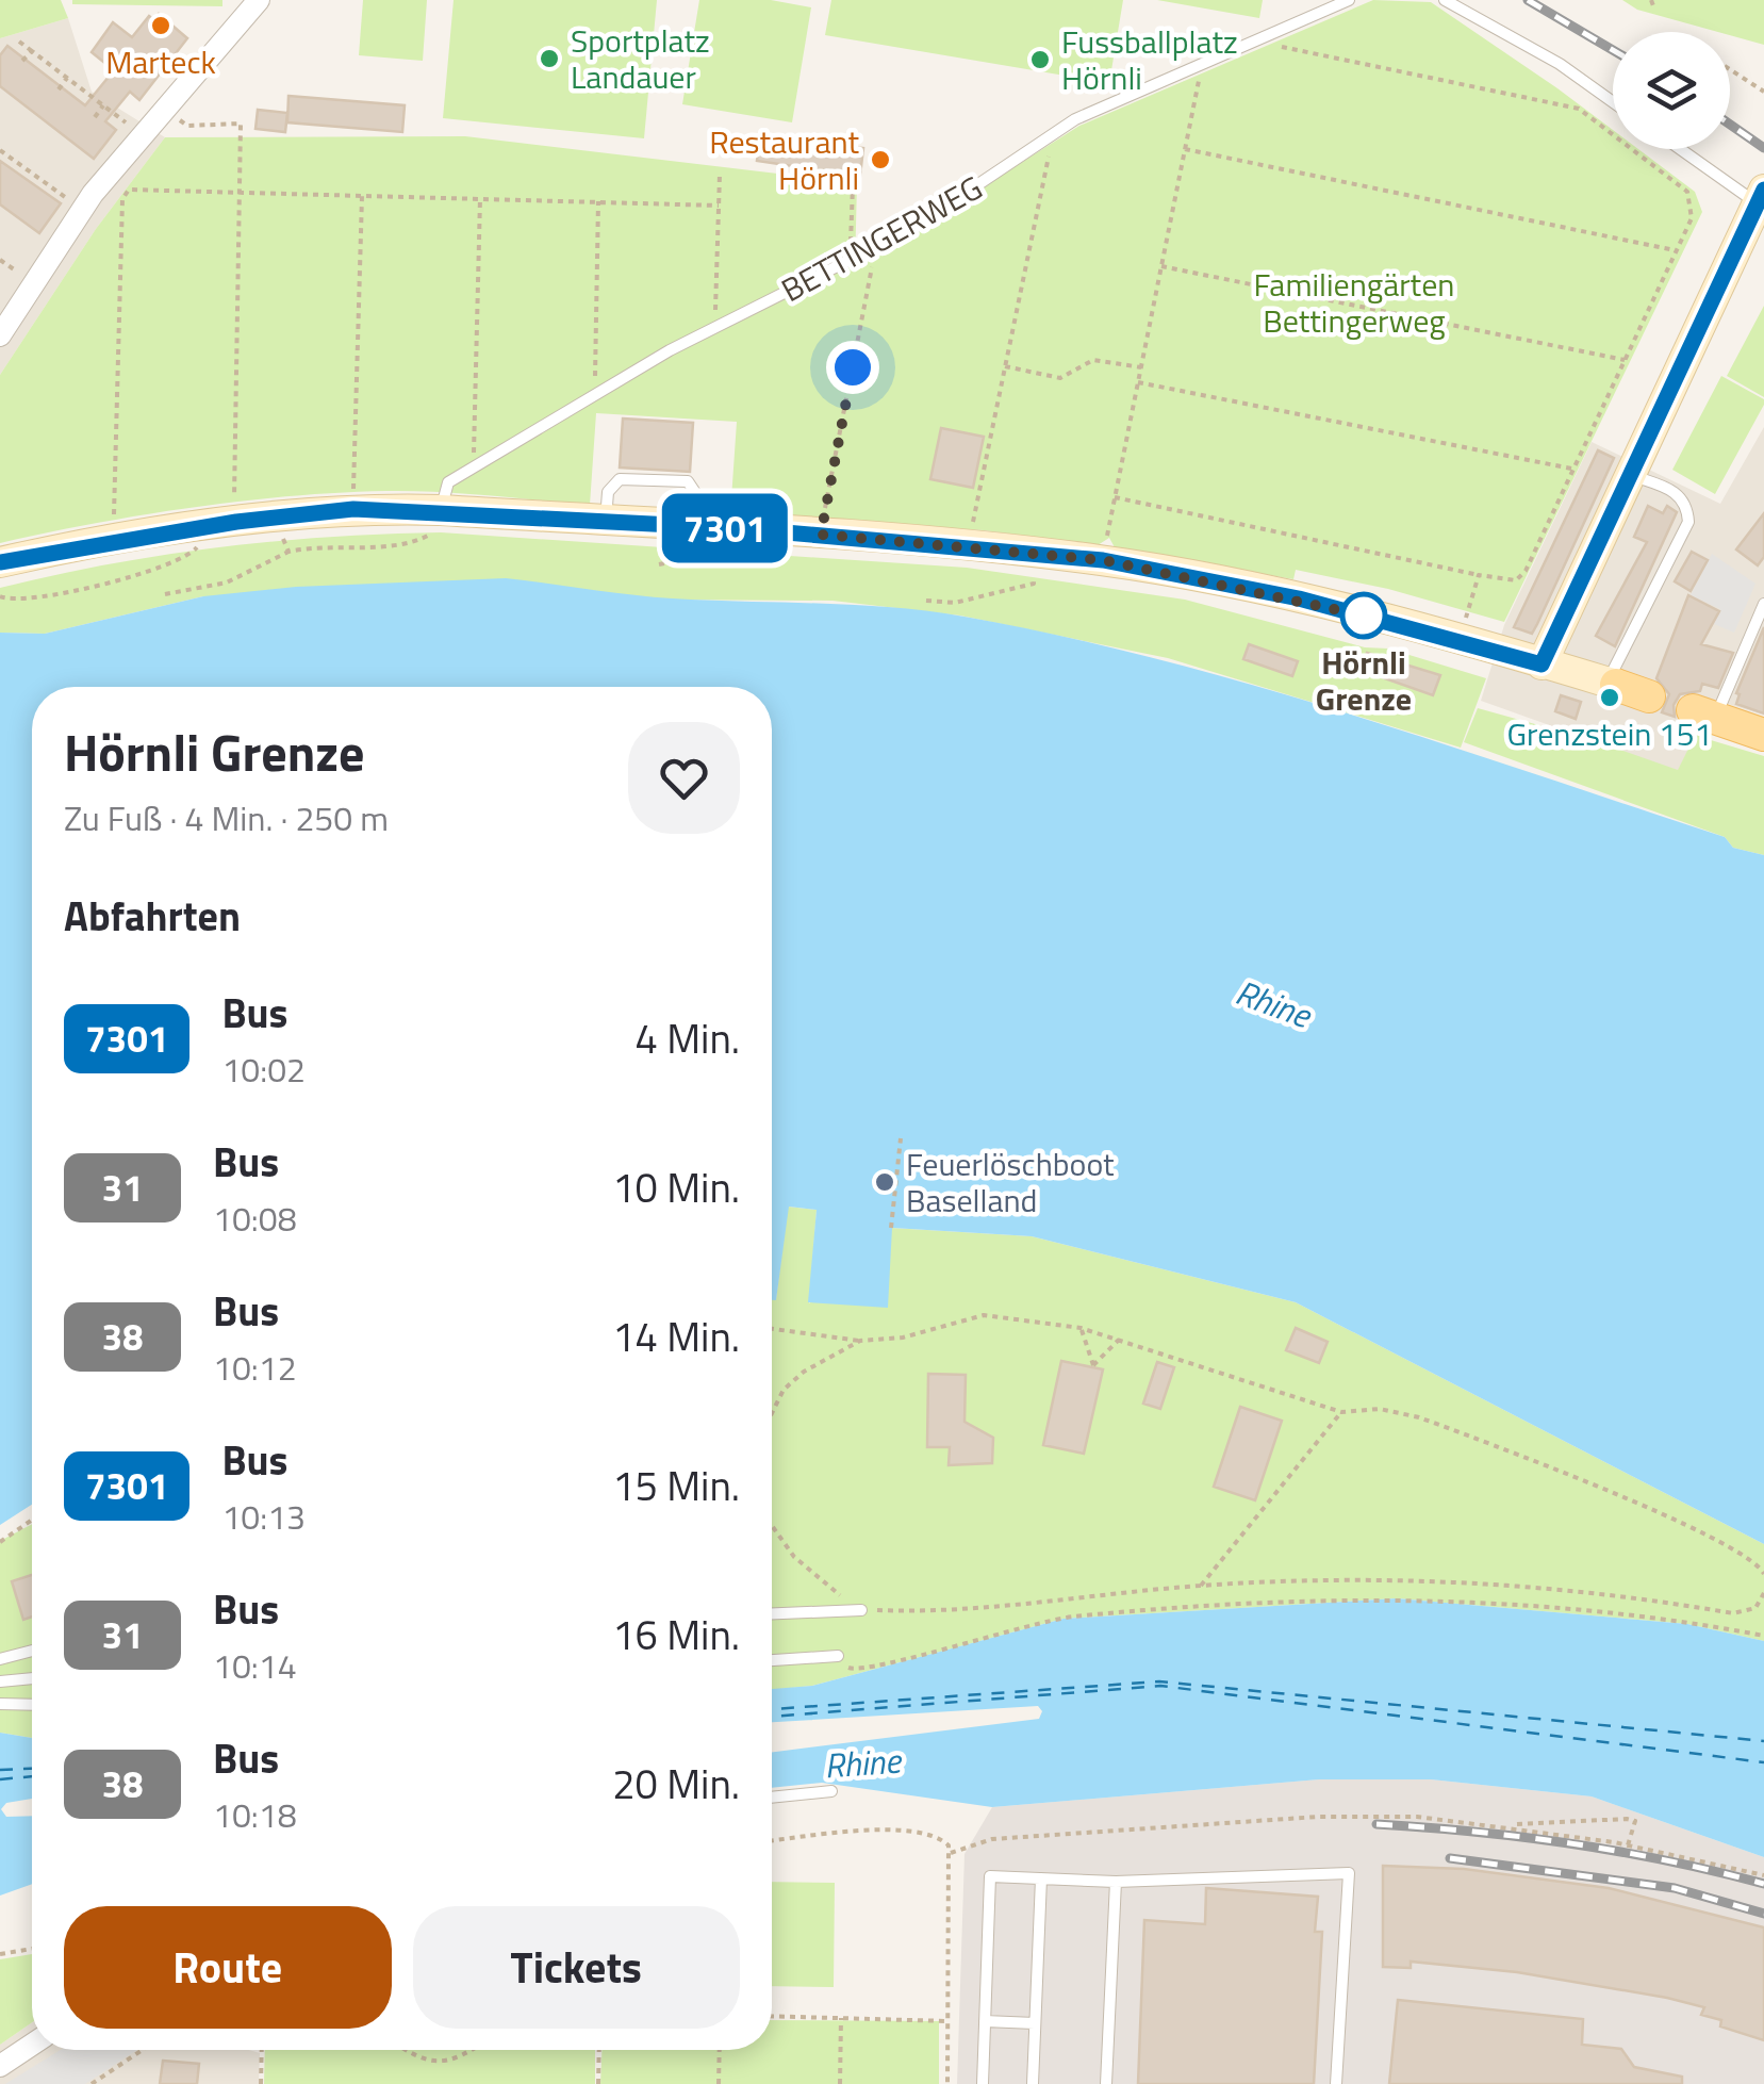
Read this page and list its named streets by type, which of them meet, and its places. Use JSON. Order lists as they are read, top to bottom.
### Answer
{
  "streets": {
    "lane": ["BETTINGERWEG"]
  },
  "water": ["Rhine"],
  "parks": ["Familiengärten Bettingerweg"],
  "places": [
    "Marteck",
    "Sportplatz Landauer",
    "Fussballplatz Hörnli",
    "Restaurant Hörnli",
    "Hörnli Grenze",
    "Grenzstein 151",
    "Feuerlöschboot Baselland"
  ],
  "lines": ["bus line 7301"],
  "page": {
    "on_map": "7301",
    "heading": [
      ["Hörnli Grenze", "Zu Fuß · 4 Min. · 250 m"],
      "Abfahrten"
    ],
    "list": [
      {
        "mark": "7301",
        "name": "Bus",
        "note": "10:02",
        "value": "4 Min."
      },
      {
        "mark": "31",
        "name": "Bus",
        "note": "10:08",
        "value": "10 Min."
      },
      {
        "mark": "38",
        "name": "Bus",
        "note": "10:12",
        "value": "14 Min."
      },
      {
        "mark": "7301",
        "name": "Bus",
        "note": "10:13",
        "value": "15 Min."
      },
      {
        "mark": "31",
        "name": "Bus",
        "note": "10:14",
        "value": "16 Min."
      },
      {
        "mark": "38",
        "name": "Bus",
        "note": "10:18",
        "value": "20 Min."
      }
    ],
    "buttons": ["Route", "Tickets"]
  }
}
